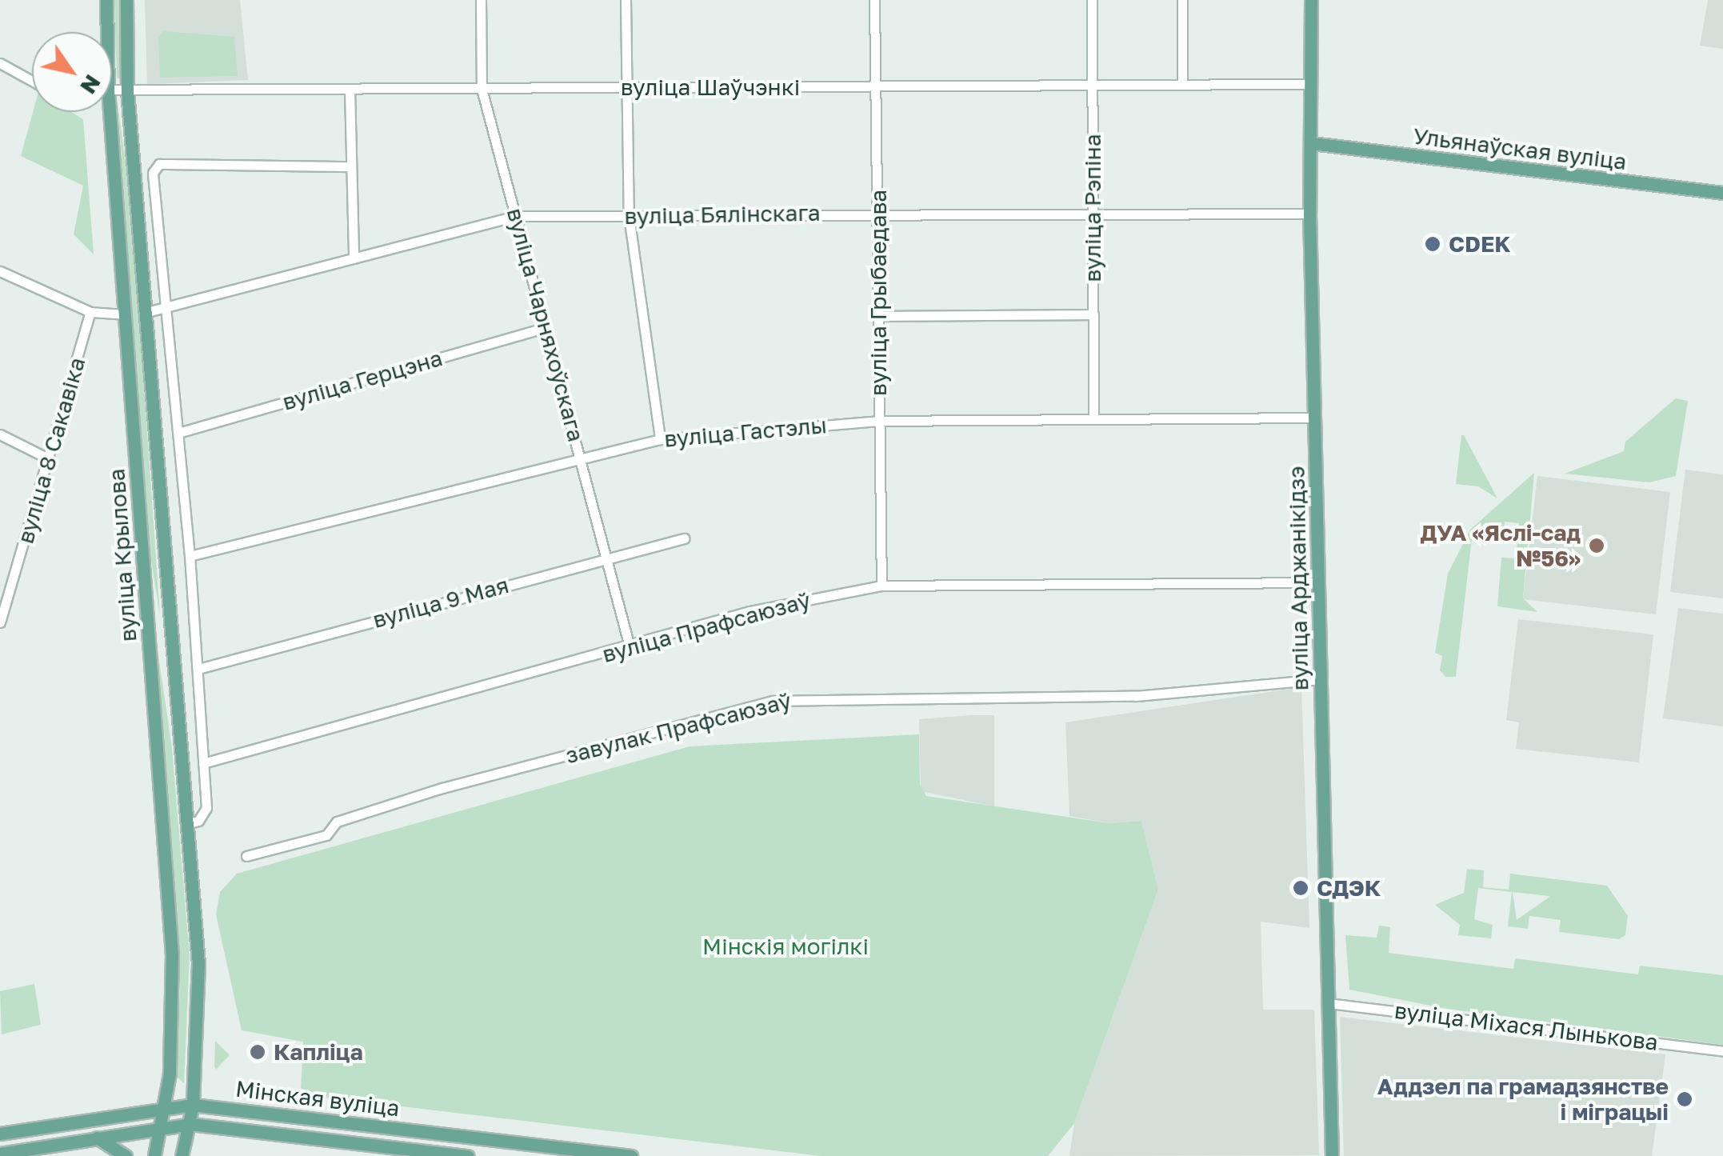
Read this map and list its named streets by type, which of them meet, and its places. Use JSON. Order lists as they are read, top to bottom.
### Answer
{
  "streets": {
    "main road": [
      "Ульянаўская вуліца",
      "вуліца Крылова",
      "вуліца Арджанікідзэ",
      "Мінская вуліца"
    ],
    "street": [
      "вуліца Шаўчэнкі",
      "вуліца Рэпіна",
      "вуліца Бялінскага",
      "вуліца Грыбаедава",
      "вуліца Чарняхоўскага",
      "вуліца Герцэна",
      "вуліца Гастэлы",
      "вуліца 8 Сакавіка",
      "вуліца 9 Мая",
      "вуліца Прафсаюзаў",
      "завулак Прафсаюзаў",
      "вуліца Міхася Лынькова"
    ]
  },
  "crossings": [
    ["вуліца Шаўчэнкі", "вуліца Рэпіна"],
    ["вуліца Шаўчэнкі", "вуліца Грыбаедава"],
    ["вуліца Шаўчэнкі", "вуліца Чарняхоўскага"],
    ["вуліца Шаўчэнкі", "вуліца Крылова"],
    ["вуліца Шаўчэнкі", "вуліца Арджанікідзэ"],
    ["Ульянаўская вуліца", "вуліца Арджанікідзэ"],
    ["вуліца Рэпіна", "вуліца Бялінскага"],
    ["вуліца Рэпіна", "вуліца Гастэлы"],
    ["вуліца Бялінскага", "вуліца Грыбаедава"],
    ["вуліца Бялінскага", "вуліца Чарняхоўскага"],
    ["вуліца Бялінскага", "вуліца Крылова"],
    ["вуліца Бялінскага", "вуліца Арджанікідзэ"],
    ["вуліца Грыбаедава", "вуліца Гастэлы"],
    ["вуліца Грыбаедава", "вуліца Прафсаюзаў"],
    ["вуліца Чарняхоўскага", "вуліца Герцэна"],
    ["вуліца Чарняхоўскага", "вуліца Гастэлы"],
    ["вуліца Чарняхоўскага", "вуліца 9 Мая"],
    ["вуліца Чарняхоўскага", "вуліца Прафсаюзаў"],
    ["вуліца Гастэлы", "вуліца Арджанікідзэ"],
    ["вуліца Крылова", "Мінская вуліца"],
    ["вуліца Арджанікідзэ", "вуліца Прафсаюзаў"],
    ["вуліца Арджанікідзэ", "завулак Прафсаюзаў"],
    ["вуліца Арджанікідзэ", "вуліца Міхася Лынькова"]
  ],
  "parks": ["Мінскія могілкі"],
  "places": [
    "CDEK",
    "ДУА «Яслі-сад №56»",
    "СДЭК",
    "Капліца",
    "Аддзел па грамадзянстве і міграцыі"
  ],
  "north": "bottom right"
}
